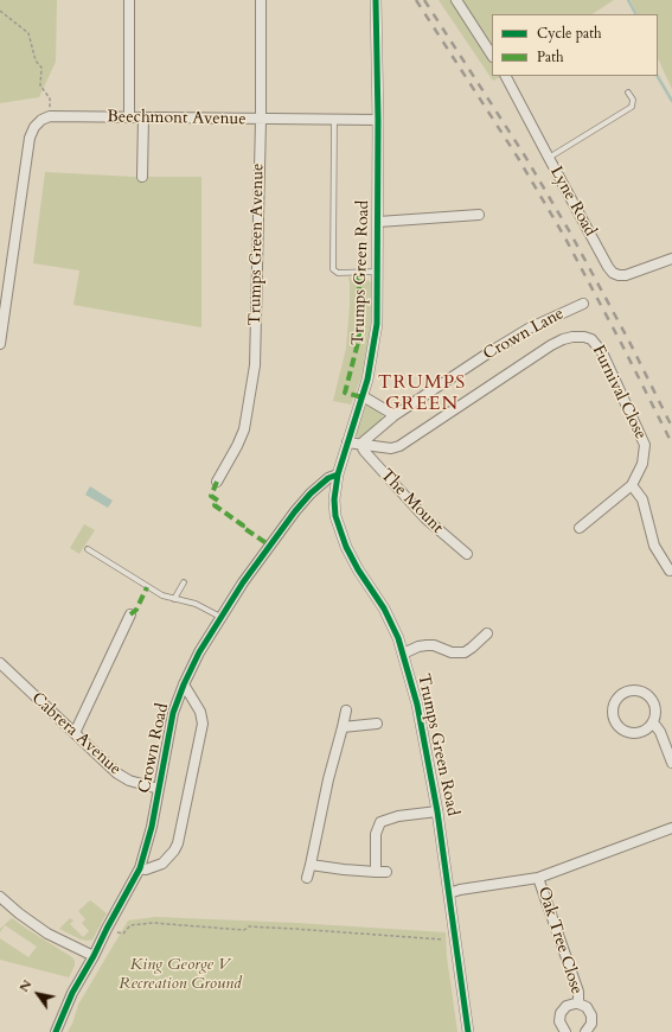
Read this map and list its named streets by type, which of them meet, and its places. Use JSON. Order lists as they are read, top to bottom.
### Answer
{
  "streets": {
    "street": [
      "Beechmont Avenue",
      "Lyne Road",
      "Trumps Green Avenue",
      "Trumps Green Road",
      "Crown Lane",
      "Furnival Close",
      "The Mount",
      "Cabrera Avenue",
      "Crown Road",
      "Oak Tree Close"
    ]
  },
  "crossings": [
    ["Beechmont Avenue", "Trumps Green Avenue"],
    ["Beechmont Avenue", "Trumps Green Road"],
    ["Trumps Green Road", "Furnival Close"],
    ["Trumps Green Road", "Crown Road"],
    ["Trumps Green Road", "Oak Tree Close"],
    ["Crown Lane", "Furnival Close"],
    ["Crown Lane", "The Mount"],
    ["Furnival Close", "The Mount"],
    ["Cabrera Avenue", "Crown Road"]
  ],
  "districts": ["TRUMPS GREEN"],
  "parks": ["King George V Recreation Ground"],
  "legend": ["Cycle path", "Path"],
  "north": "top left"
}
